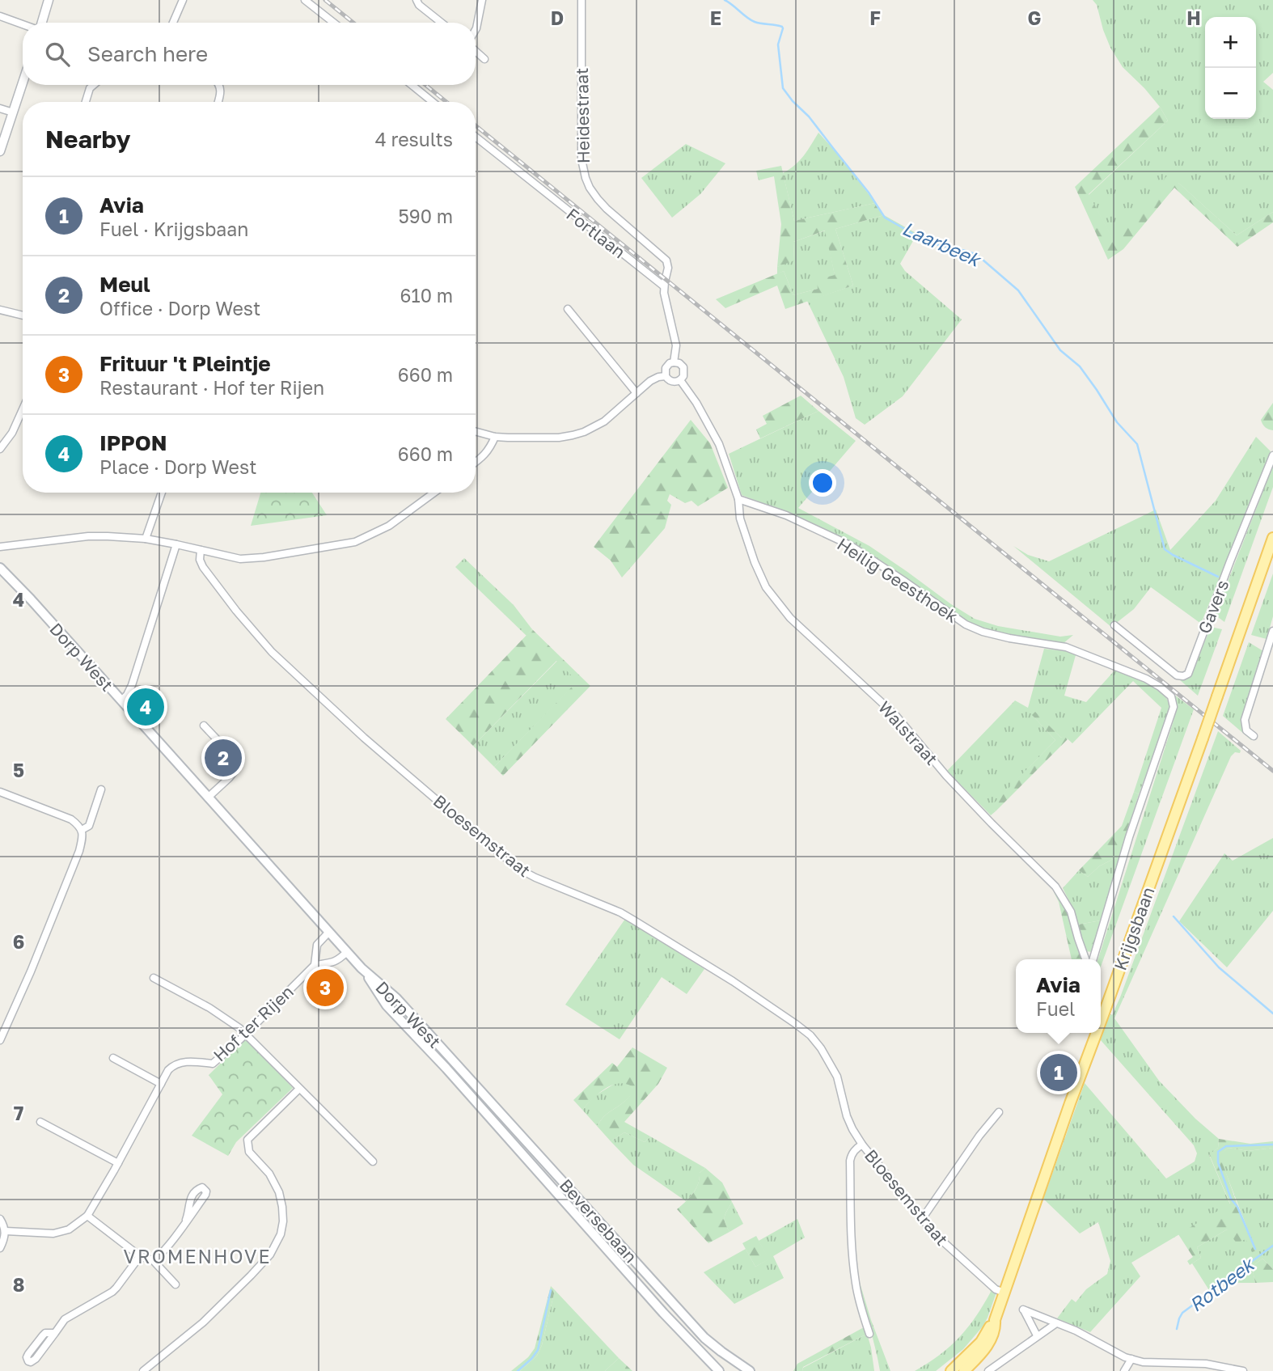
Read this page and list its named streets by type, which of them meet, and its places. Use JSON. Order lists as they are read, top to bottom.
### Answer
{
  "streets": {
    "main road": ["Dorp West", "Krijgsbaan", "Beversebaan"],
    "street": [
      "Heidestraat",
      "Fortlaan",
      "Heilig Geesthoek",
      "Gavers",
      "Walstraat",
      "Bloesemstraat",
      "Hof ter Rijen"
    ]
  },
  "crossings": [
    ["Heidestraat", "Fortlaan"],
    ["Heilig Geesthoek", "Walstraat"],
    ["Dorp West", "Hof ter Rijen"],
    ["Dorp West", "Beversebaan"],
    ["Bloesemstraat", "Krijgsbaan"]
  ],
  "districts": ["VROMENHOVE"],
  "water": ["Laarbeek", "Rotbeek"],
  "page": {
    "map_buttons": ["+", "−"],
    "search": "Search here",
    "heading": ["Nearby", "4 results"],
    "list": [
      {
        "mark": "1",
        "name": "Avia",
        "note": "Fuel · Krijgsbaan",
        "value": "590 m"
      },
      {
        "mark": "2",
        "name": "Meul",
        "note": "Office · Dorp West",
        "value": "610 m"
      },
      {
        "mark": "3",
        "name": "Frituur 't Pleintje",
        "note": "Restaurant · Hof ter Rijen",
        "value": "660 m"
      },
      {
        "mark": "4",
        "name": "IPPON",
        "note": "Place · Dorp West",
        "value": "660 m"
      }
    ],
    "pins": [
      "4",
      "2",
      "3",
      "1"
    ],
    "popup": ["Avia", "Fuel"]
  },
  "grid": {
    "columns": [
      "D",
      "E",
      "F",
      "G",
      "H"
    ],
    "rows": [
      "4",
      "5",
      "6",
      "7",
      "8"
    ]
  }
}
